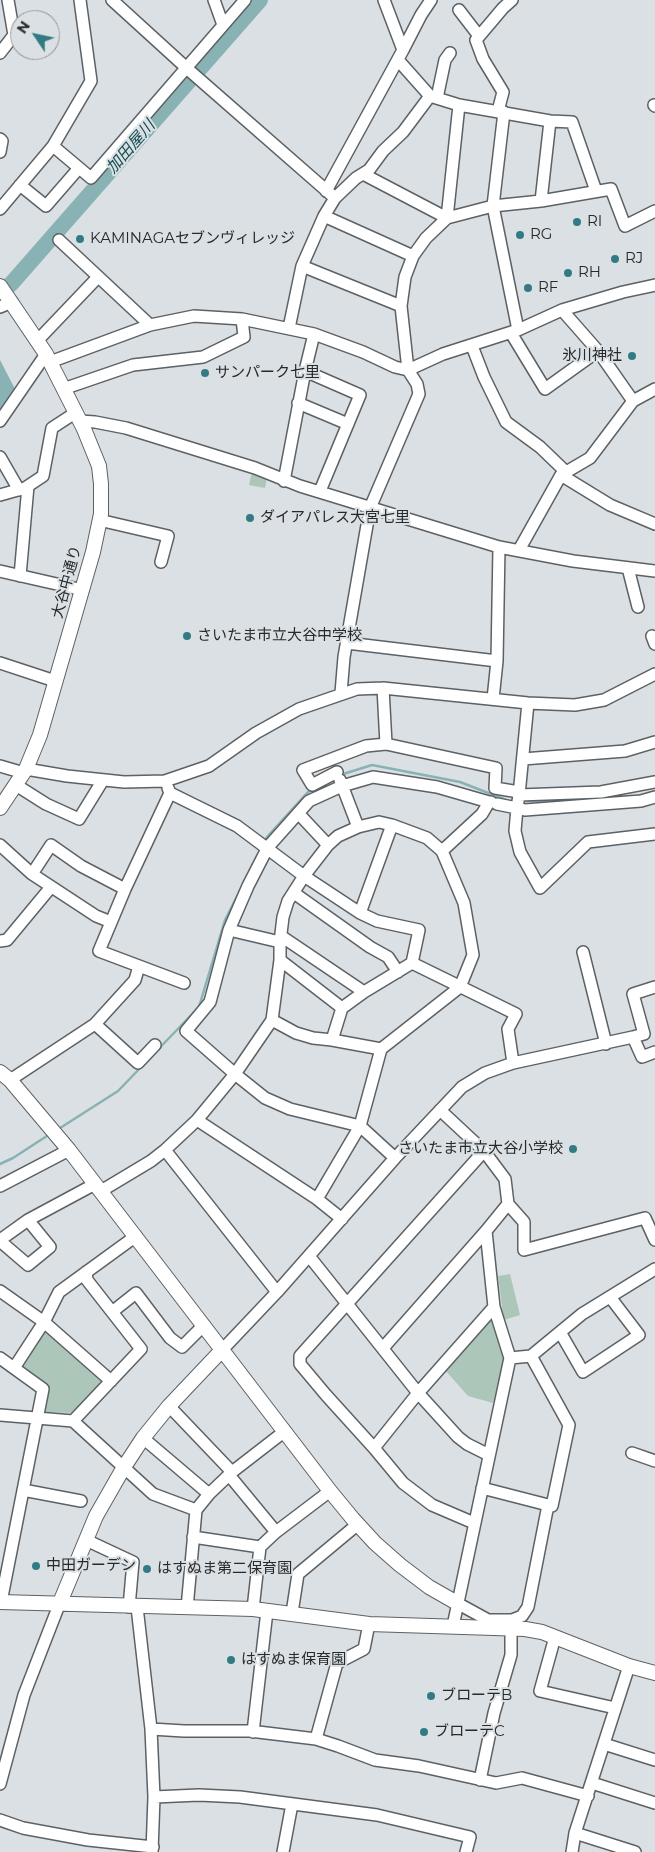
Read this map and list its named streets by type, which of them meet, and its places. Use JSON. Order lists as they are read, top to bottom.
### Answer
{
  "streets": {
    "street": ["大谷中通り"]
  },
  "water": ["加田屋川"],
  "places": [
    "RI",
    "RG",
    "KAMINAGAセブンヴィレッジ",
    "RJ",
    "RH",
    "RF",
    "氷川神社",
    "サンパーク七里",
    "ダイアパレス大宮七里",
    "さいたま市立大谷中学校",
    "さいたま市立大谷小学校",
    "中田ガーデン",
    "はすぬま第二保育園",
    "はすぬま保育園",
    "ブローテB",
    "ブローテC"
  ],
  "north": "top left"
}
